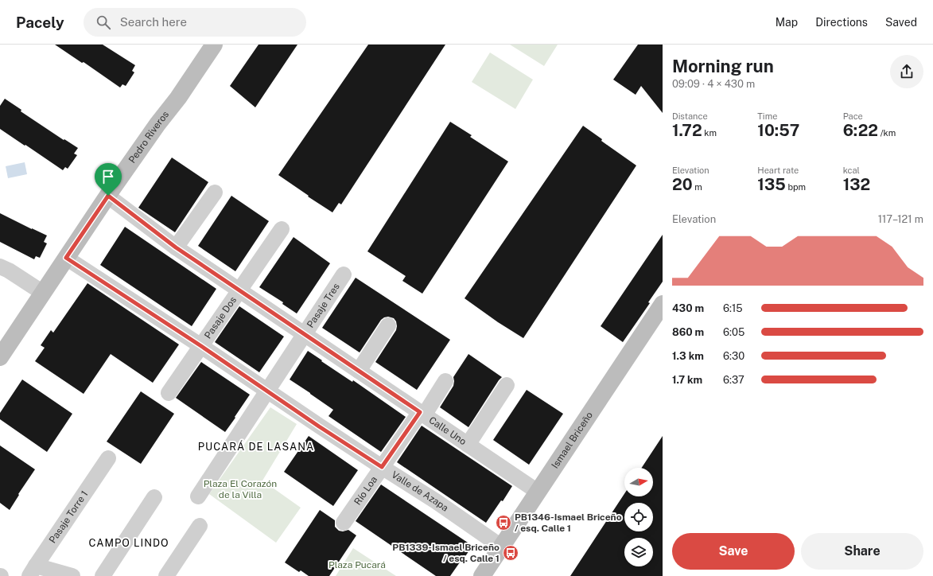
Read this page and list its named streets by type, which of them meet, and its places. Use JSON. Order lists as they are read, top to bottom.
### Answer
{
  "streets": {
    "street": [
      "Pedro Riveros",
      "Pasaje Tres",
      "Pasaje Dos",
      "Calle Uno",
      "Ismael Briceño",
      "Río Loa",
      "Valle de Azapa",
      "Pasaje Torre 1"
    ]
  },
  "crossings": [
    ["Pedro Riveros", "Calle Uno"],
    ["Pedro Riveros", "Valle de Azapa"],
    ["Pasaje Tres", "Calle Uno"],
    ["Pasaje Tres", "Valle de Azapa"],
    ["Pasaje Dos", "Calle Uno"],
    ["Pasaje Dos", "Valle de Azapa"],
    ["Calle Uno", "Ismael Briceño"],
    ["Calle Uno", "Río Loa"],
    ["Ismael Briceño", "Valle de Azapa"],
    ["Río Loa", "Valle de Azapa"]
  ],
  "districts": ["PUCARÁ DE LASANA", "CAMPO LINDO"],
  "parks": ["Plaza El Corazón de la Villa", "Plaza Pucará"],
  "places": {
    "bus stop": ["PB1346-Ismael Briceño / esq. Calle 1", "PB1339-Ismael Briceño / esq. Calle 1"]
  },
  "north": "right",
  "page": {
    "header": "Pacely",
    "search": "Search here",
    "nav": ["Map", "Directions", "Saved"],
    "heading": ["Morning run", "09:09 · 4 × 430 m"],
    "stats": [
      ["Distance", "1.72 km"],
      ["Time", "10:57"],
      ["Pace", "6:22 /km"],
      ["Elevation", "20 m"],
      ["Heart rate", "135 bpm"],
      ["kcal", "132"]
    ],
    "chart": ["Elevation", "117–121 m"],
    "list": [
      {
        "name": "430 m",
        "note": "6:15"
      },
      {
        "name": "860 m",
        "note": "6:05"
      },
      {
        "name": "1.3 km",
        "note": "6:30"
      },
      {
        "name": "1.7 km",
        "note": "6:37"
      }
    ],
    "buttons": ["Save", "Share"]
  }
}
